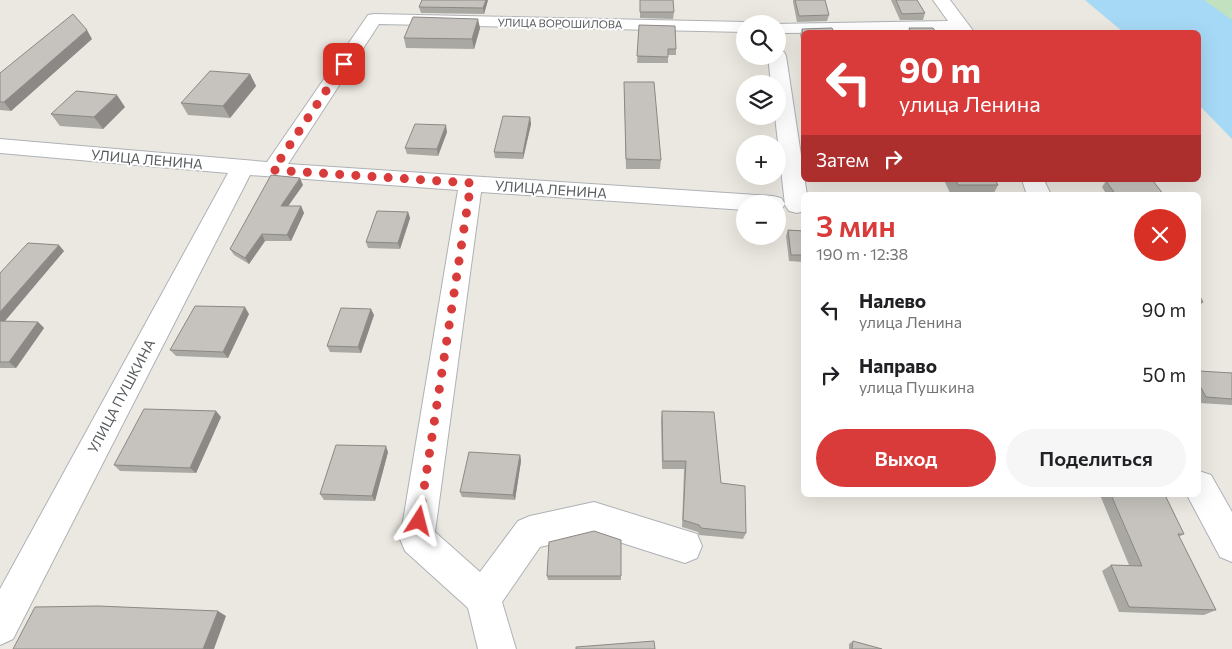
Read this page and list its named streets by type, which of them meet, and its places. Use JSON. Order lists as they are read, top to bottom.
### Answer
{
  "streets": {
    "street": ["УЛИЦА ВОРОШИЛОВА", "УЛИЦА ЛЕНИНА", "УЛИЦА ПУШКИНА"]
  },
  "crossings": [
    ["УЛИЦА ВОРОШИЛОВА", "УЛИЦА ЛЕНИНА"],
    ["УЛИЦА ЛЕНИНА", "УЛИЦА ПУШКИНА"]
  ],
  "page": {
    "map_buttons": ["+", "−"],
    "turn": ["90 m", "улица Ленина"],
    "then": "Затем",
    "heading": ["3 мин", "190 m · 12:38"],
    "list": [
      {
        "name": "Налево",
        "note": "улица Ленина",
        "value": "90 m"
      },
      {
        "name": "Направо",
        "note": "улица Пушкина",
        "value": "50 m"
      }
    ],
    "buttons": ["Выход", "Поделиться"]
  }
}
